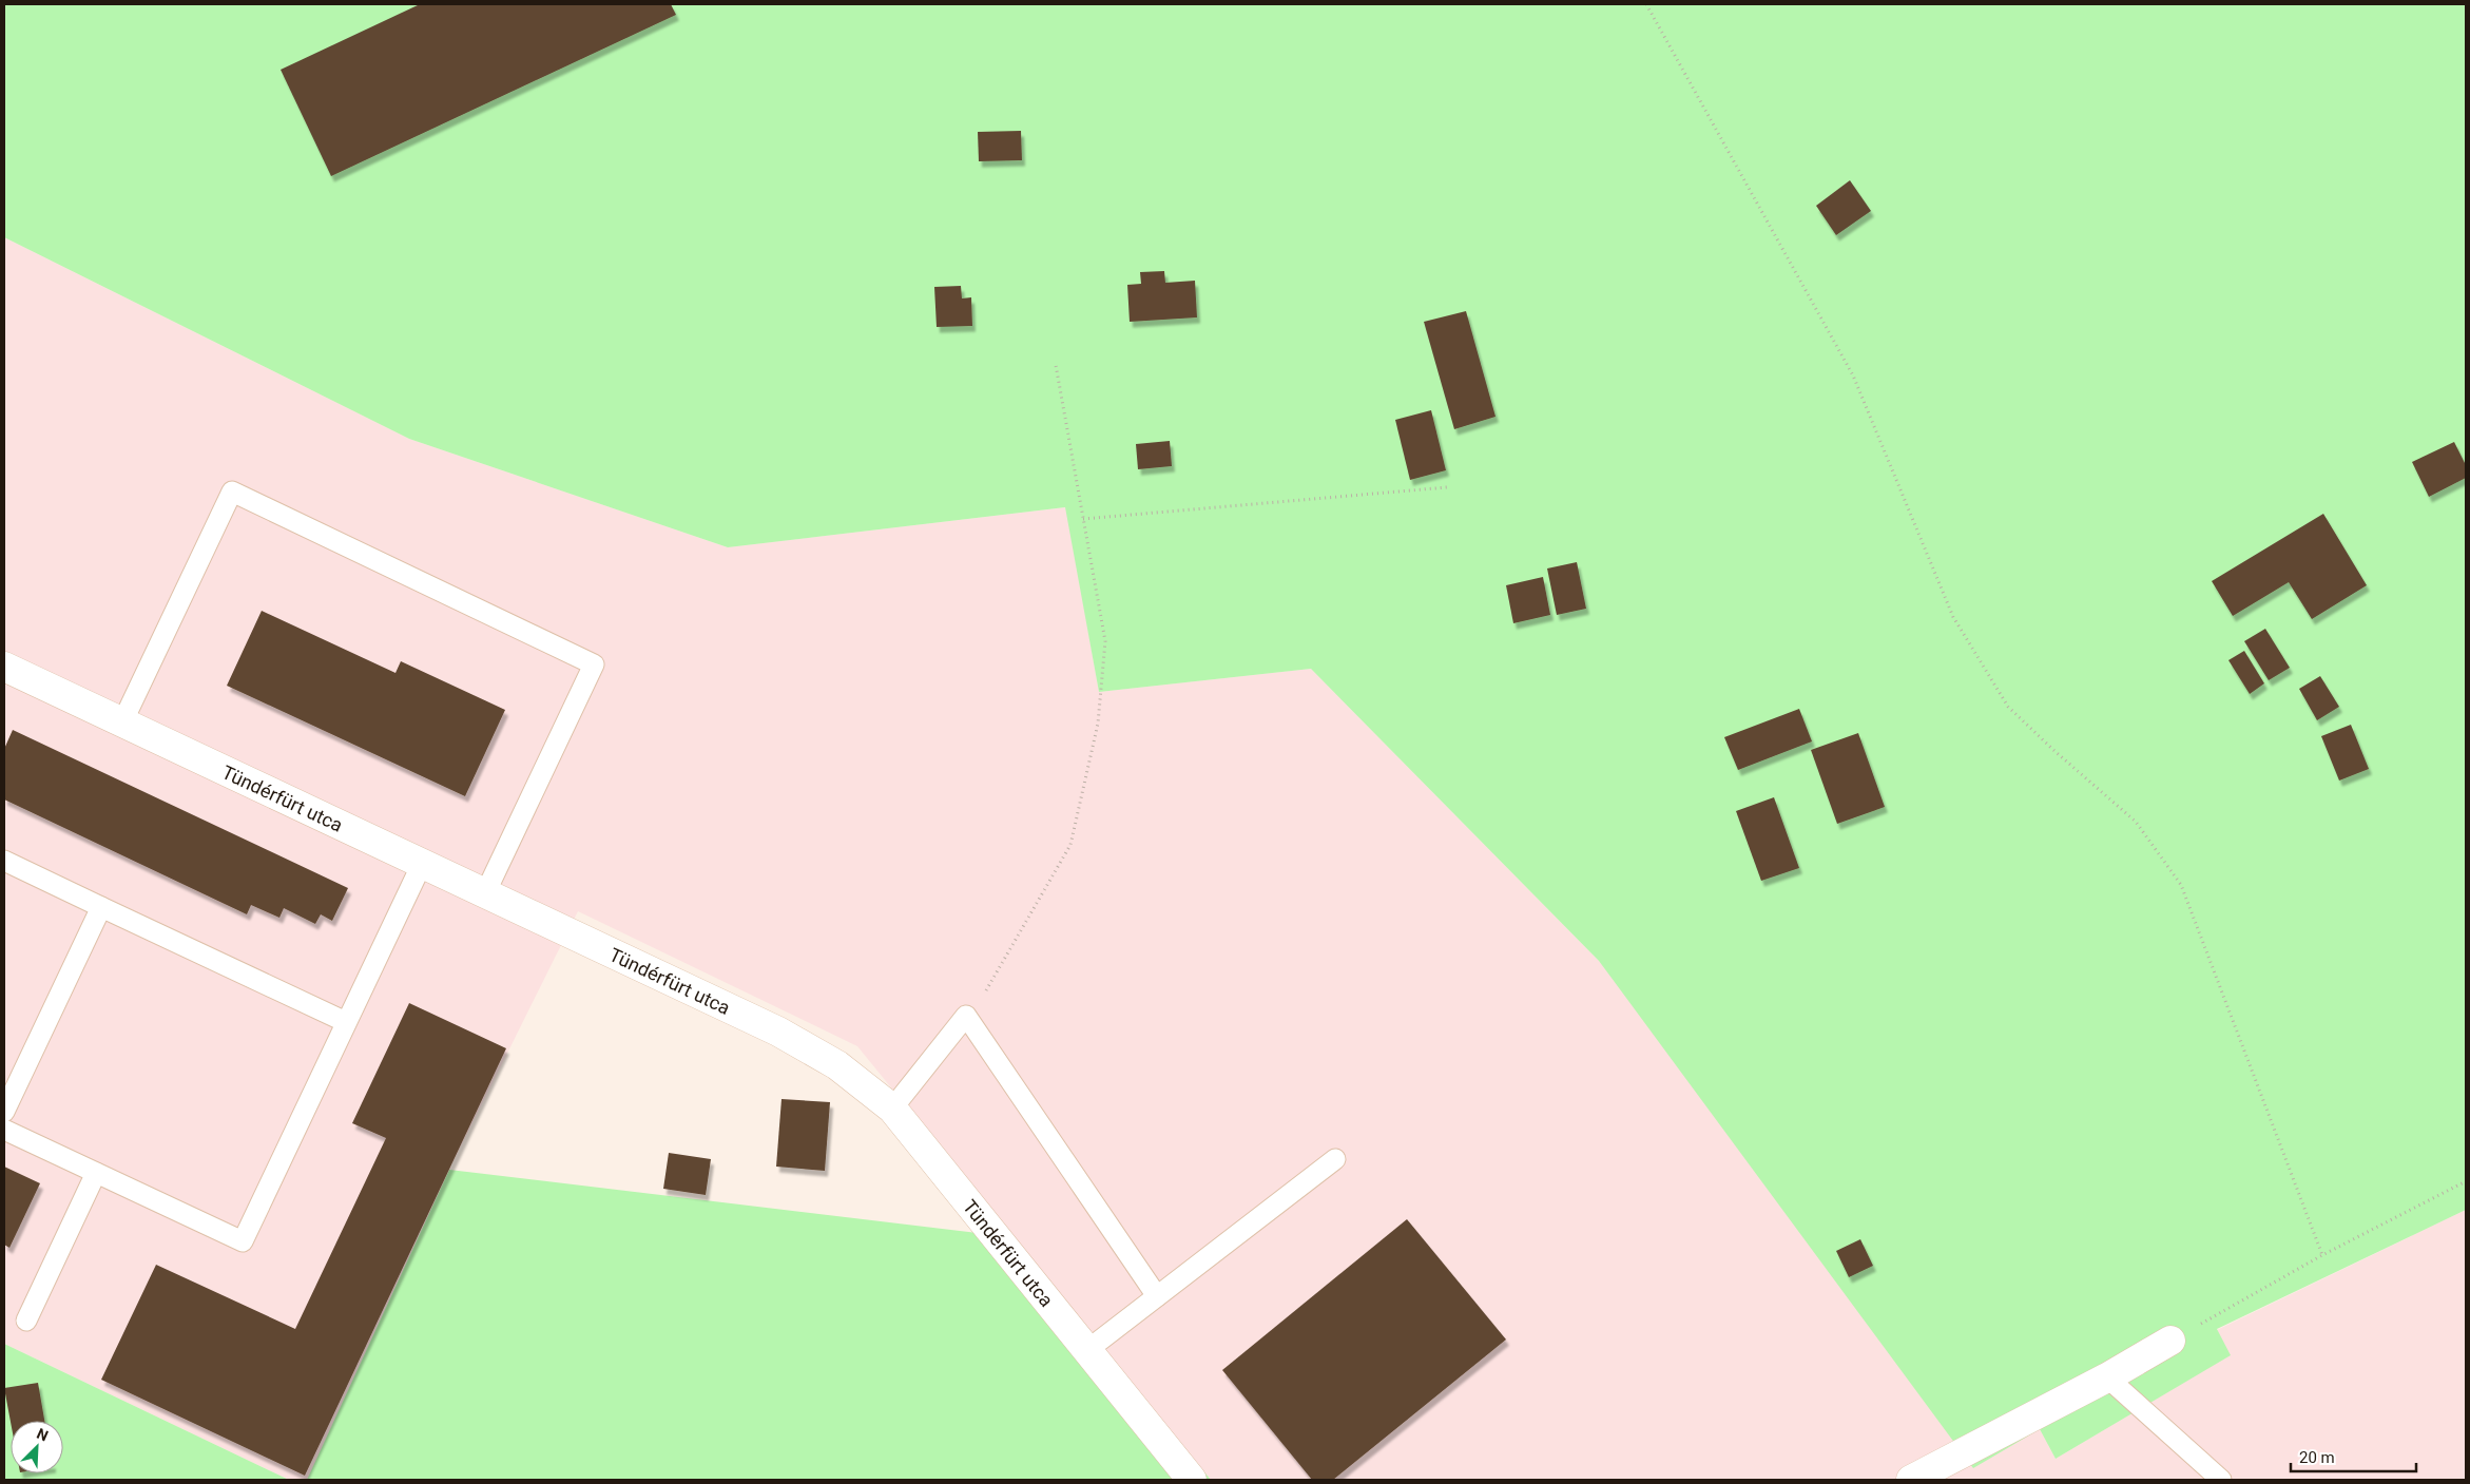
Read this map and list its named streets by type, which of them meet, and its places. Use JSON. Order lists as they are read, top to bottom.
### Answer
{
  "streets": {
    "street": ["Tündérfürt utca"]
  },
  "scale_bar": "20 m",
  "north": "top right"
}
